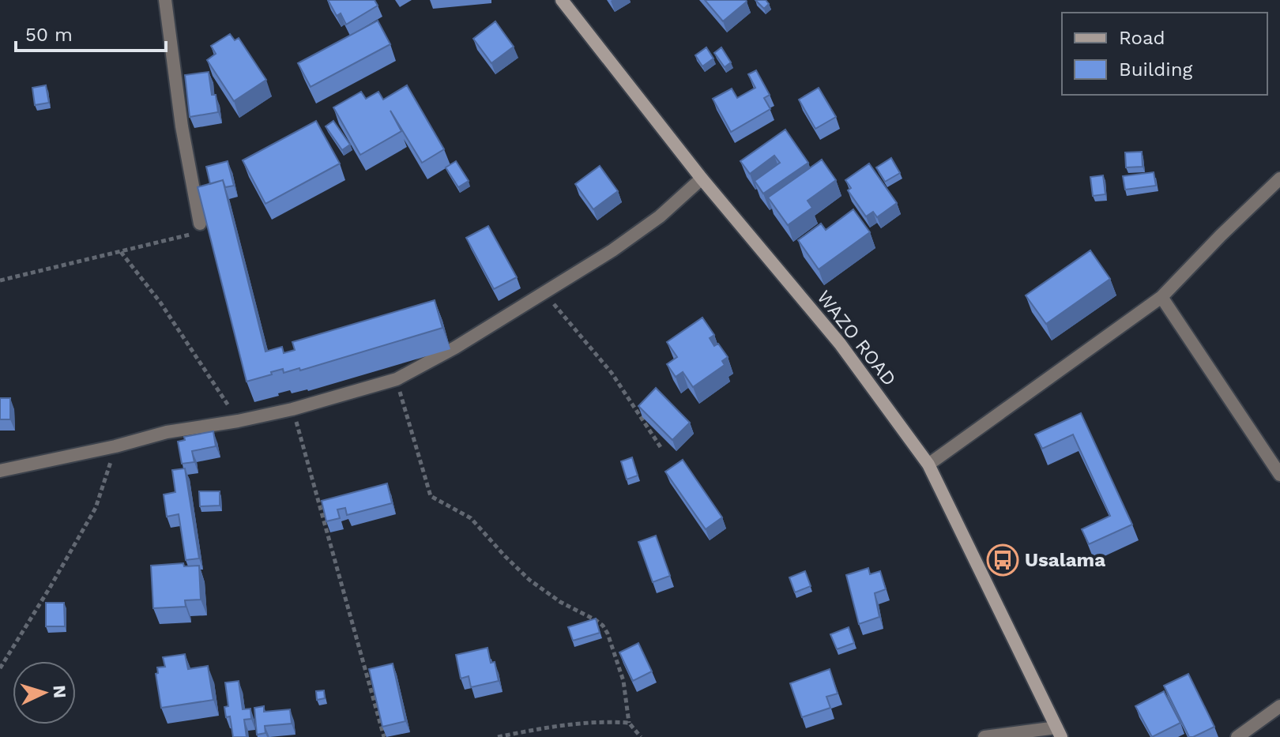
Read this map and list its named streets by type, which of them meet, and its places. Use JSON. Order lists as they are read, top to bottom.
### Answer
{
  "streets": {
    "main road": ["WAZO ROAD"]
  },
  "places": {
    "bus stop": ["Usalama"]
  },
  "legend": ["Road", "Building"],
  "scale_bar": "50 m",
  "north": "right"
}
